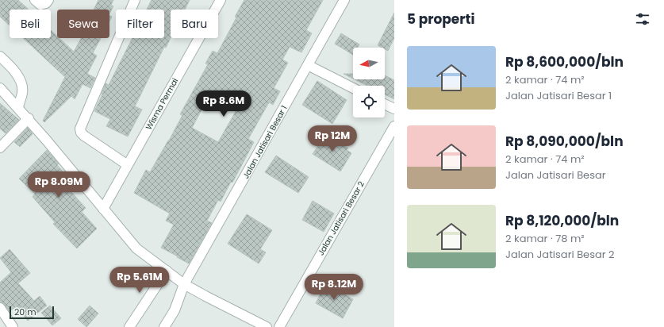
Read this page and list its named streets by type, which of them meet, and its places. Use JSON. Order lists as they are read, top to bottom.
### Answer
{
  "streets": {
    "street": ["Wisma Permai", "Jalan Jatisari Besar 1", "Jalan Jatisari Besar 2"]
  },
  "scale_bar": "20 m",
  "north": "left",
  "page": {
    "heading": "5 properti",
    "chip": [
      "Beli",
      "Sewa",
      "Filter",
      "Baru"
    ],
    "list": [
      {
        "name": "Rp 8,600,000/bln",
        "note": "2 kamar · 74 m² · Jalan Jatisari Besar 1"
      },
      {
        "name": "Rp 8,090,000/bln",
        "note": "2 kamar · 74 m² · Jalan Jatisari Besar"
      },
      {
        "name": "Rp 8,120,000/bln",
        "note": "2 kamar · 78 m² · Jalan Jatisari Besar 2"
      }
    ],
    "price": [
      "Rp 8.6M",
      "Rp 12M",
      "Rp 8.09M",
      "Rp 5.61M",
      "Rp 8.12M"
    ],
    "scale": "20 m"
  }
}
